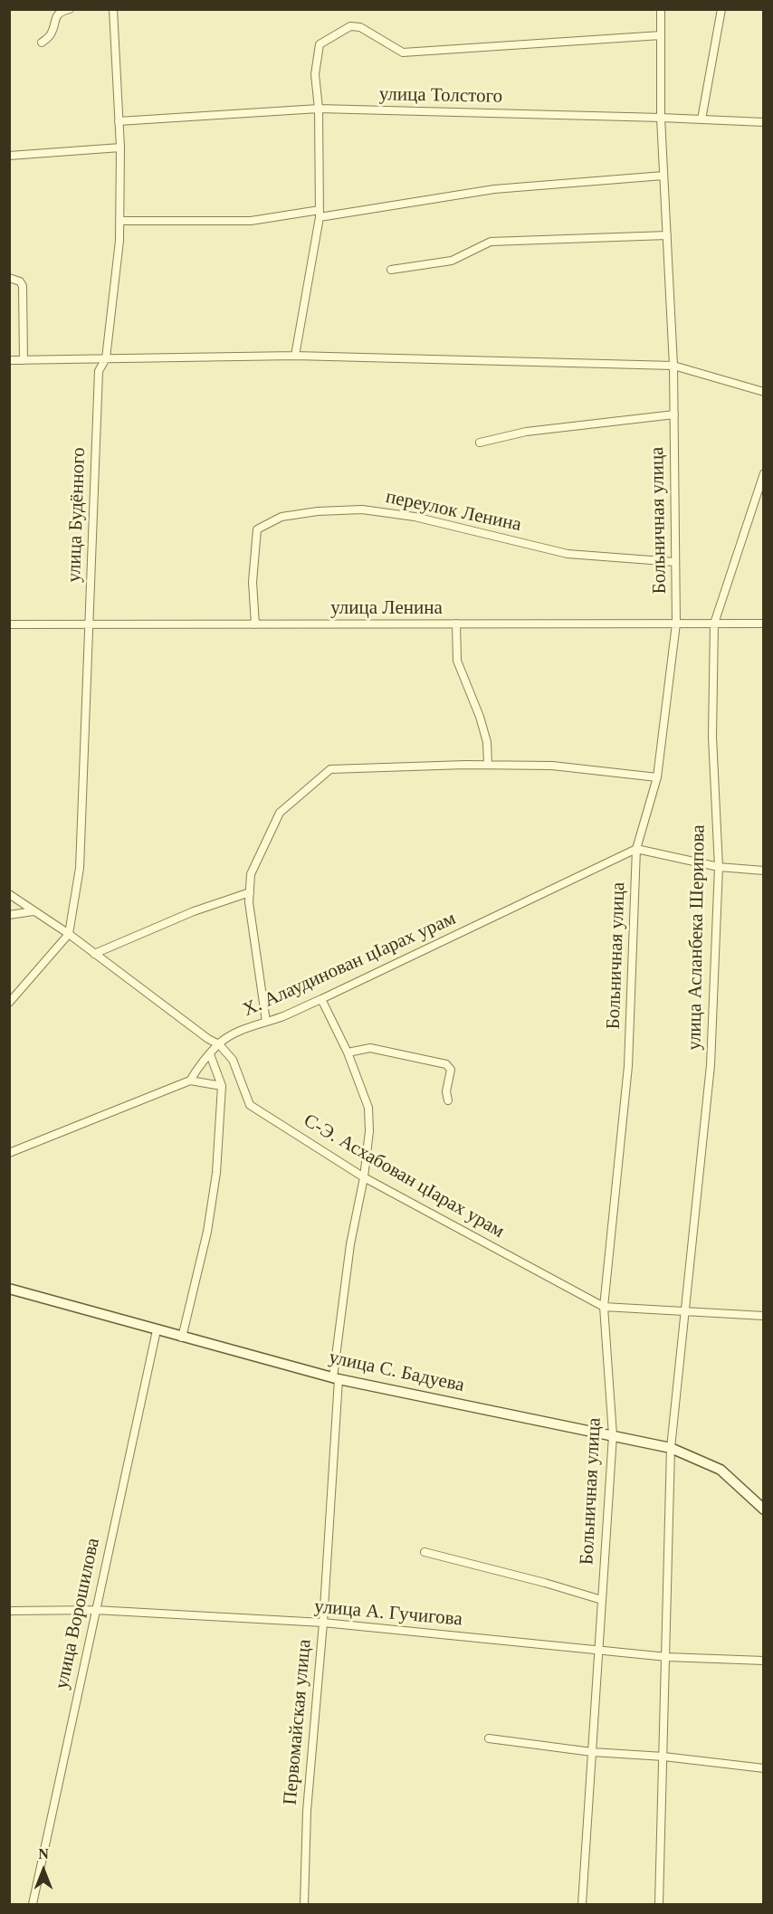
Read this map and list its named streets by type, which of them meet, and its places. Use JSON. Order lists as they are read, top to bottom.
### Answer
{
  "streets": {
    "main road": ["улица С. Бадуева"],
    "street": [
      "улица Толстого",
      "переулок Ленина",
      "улица Будённого",
      "Больничная улица",
      "улица Ленина",
      "улица Асланбека Шерипова",
      "Х. Алаудинован цIарах урам",
      "С-Э. Асхабован цIарах урам",
      "улица Ворошилова",
      "улица А. Гучигова",
      "Первомайская улица"
    ]
  },
  "crossings": [
    ["улица Толстого", "улица Будённого"],
    ["улица Толстого", "Больничная улица"],
    ["переулок Ленина", "Больничная улица"],
    ["переулок Ленина", "улица Ленина"],
    ["улица Будённого", "улица Ленина"],
    ["улица Будённого", "С-Э. Асхабован цIарах урам"],
    ["Больничная улица", "улица Ленина"],
    ["Больничная улица", "Х. Алаудинован цIарах урам"],
    ["Больничная улица", "С-Э. Асхабован цIарах урам"],
    ["Больничная улица", "улица С. Бадуева"],
    ["Больничная улица", "улица А. Гучигова"],
    ["улица Ленина", "улица Асланбека Шерипова"],
    ["улица Асланбека Шерипова", "С-Э. Асхабован цIарах урам"],
    ["улица Асланбека Шерипова", "улица С. Бадуева"],
    ["улица Асланбека Шерипова", "улица А. Гучигова"],
    ["Х. Алаудинован цIарах урам", "С-Э. Асхабован цIарах урам"],
    ["Х. Алаудинован цIарах урам", "Первомайская улица"],
    ["С-Э. Асхабован цIарах урам", "Первомайская улица"],
    ["улица С. Бадуева", "улица Ворошилова"],
    ["улица С. Бадуева", "Первомайская улица"],
    ["улица Ворошилова", "улица А. Гучигова"],
    ["улица А. Гучигова", "Первомайская улица"]
  ],
  "north": "top"
}
